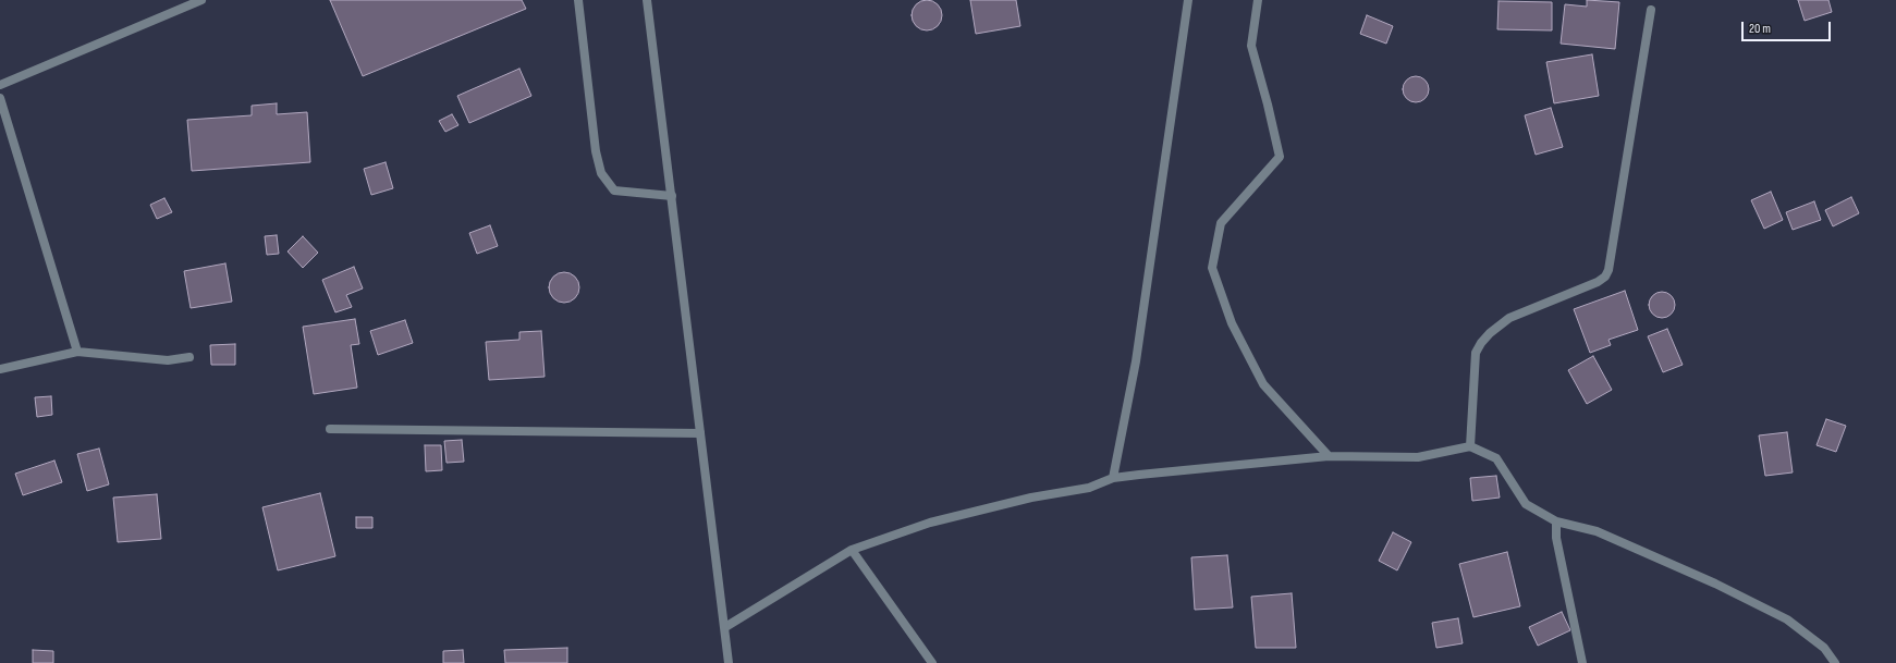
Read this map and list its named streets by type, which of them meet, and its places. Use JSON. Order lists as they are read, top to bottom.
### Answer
{
  "scale_bar": "20 m"
}
